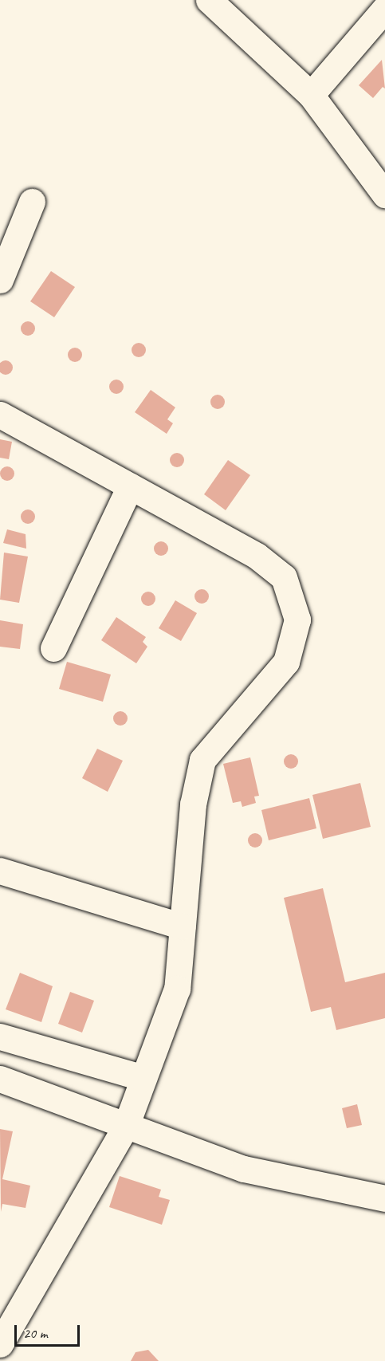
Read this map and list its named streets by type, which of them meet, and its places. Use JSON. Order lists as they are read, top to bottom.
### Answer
{
  "scale_bar": "20 m"
}
